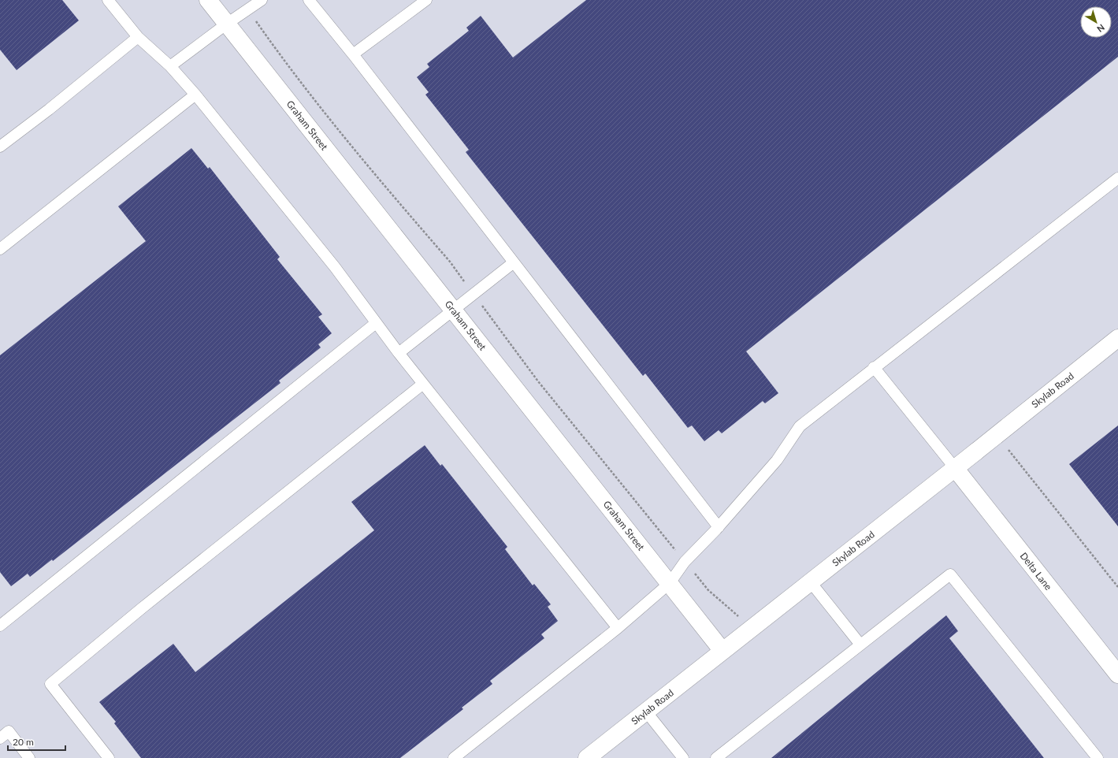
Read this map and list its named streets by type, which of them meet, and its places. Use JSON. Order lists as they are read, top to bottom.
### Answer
{
  "streets": {
    "street": ["Graham Street", "Skylab Road", "Delta Lane"]
  },
  "crossings": [
    ["Graham Street", "Skylab Road"],
    ["Skylab Road", "Delta Lane"]
  ],
  "scale_bar": "20 m",
  "north": "bottom right"
}
